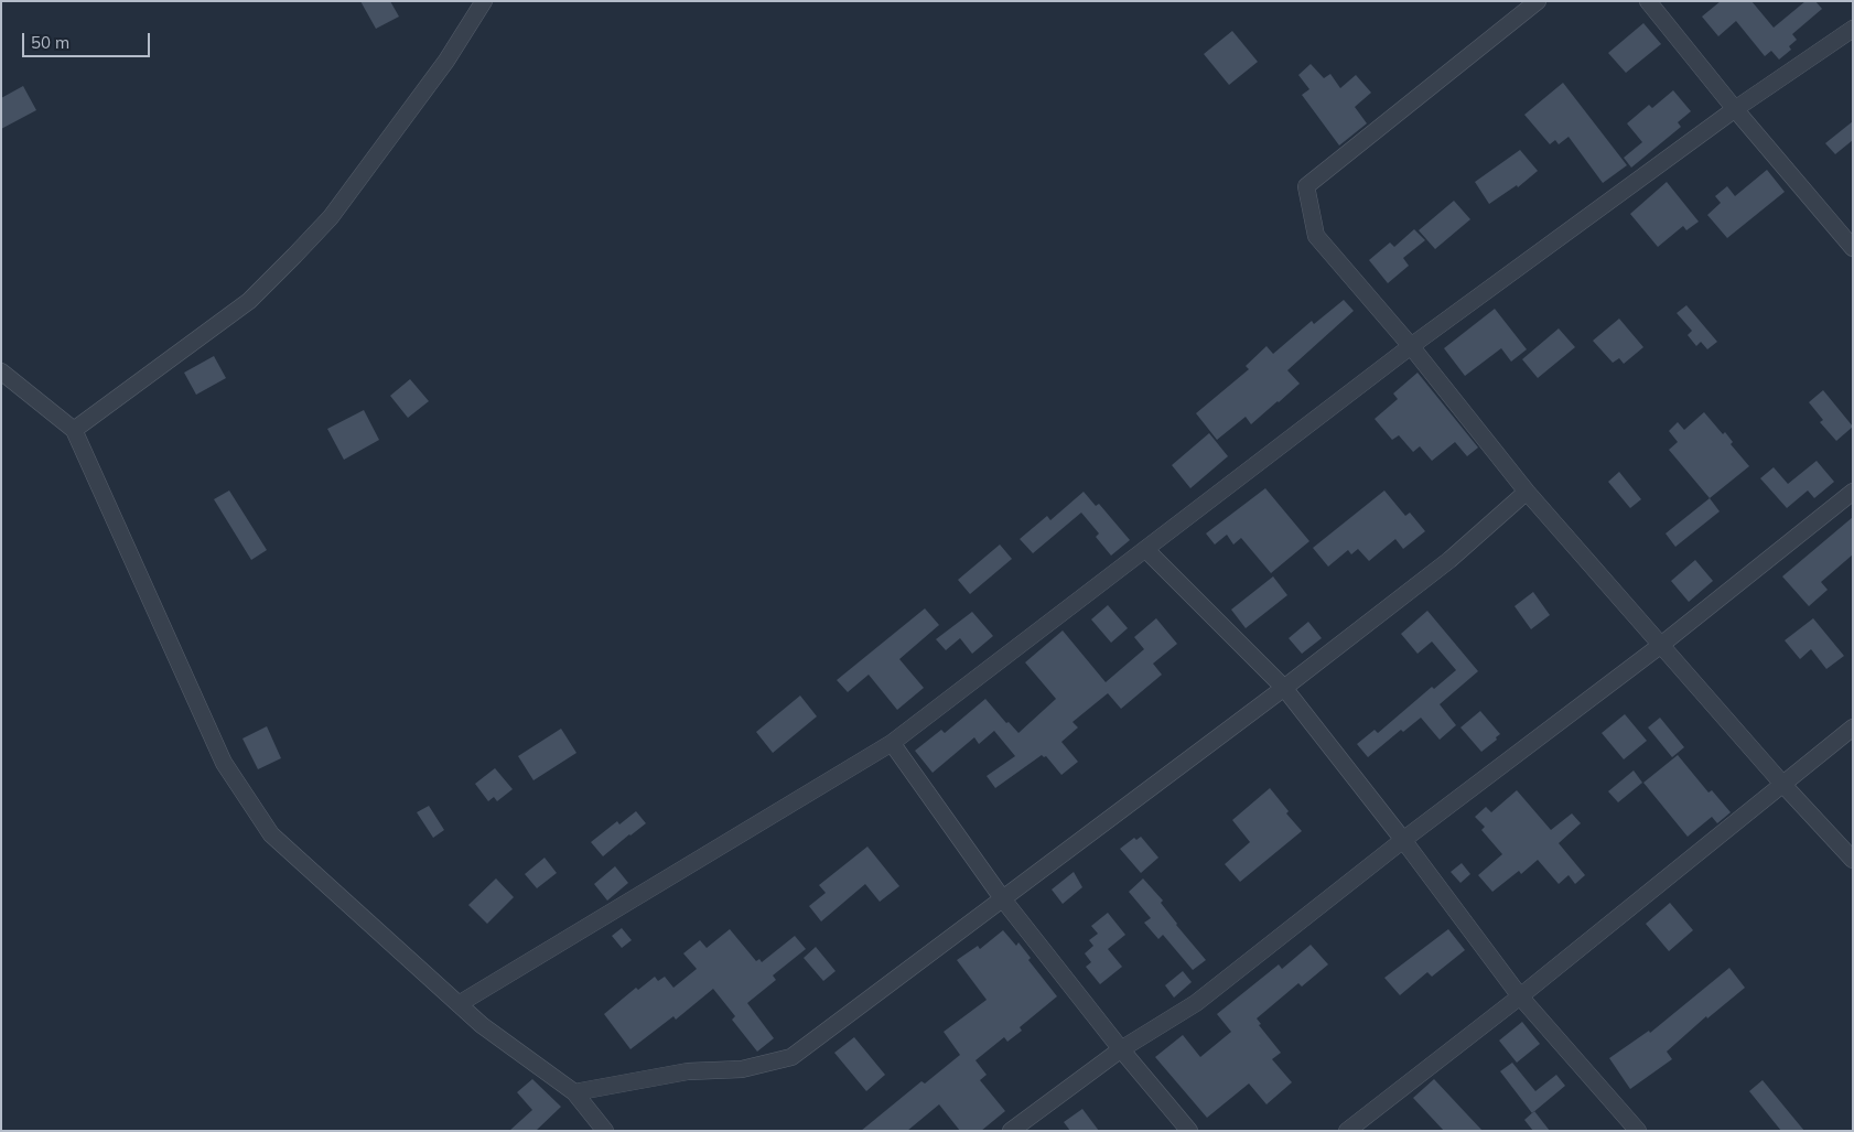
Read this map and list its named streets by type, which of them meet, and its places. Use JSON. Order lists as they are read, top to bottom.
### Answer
{
  "scale_bar": "50 m"
}
